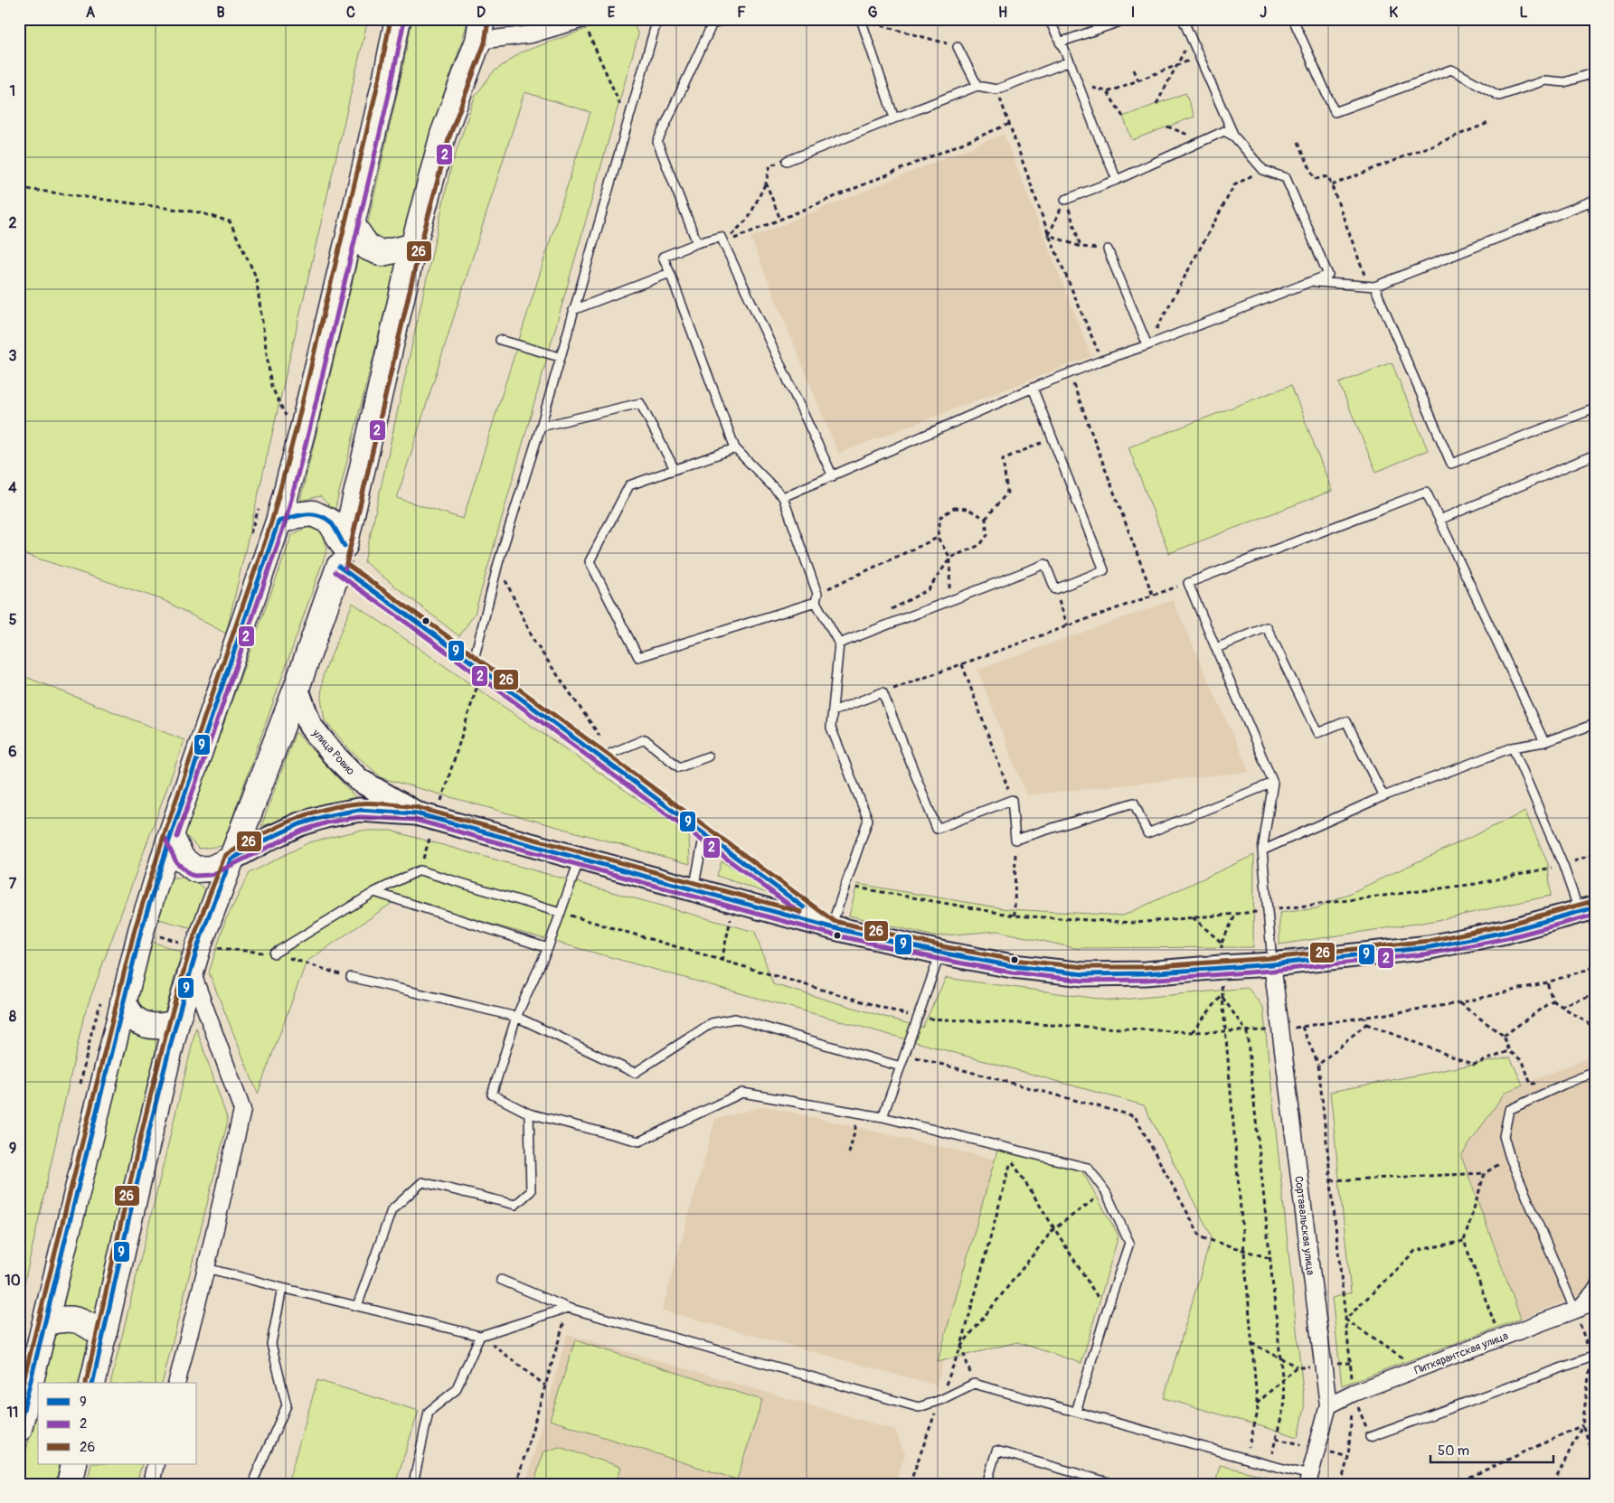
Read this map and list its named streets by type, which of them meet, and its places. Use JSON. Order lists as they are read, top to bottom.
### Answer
{
  "streets": {
    "main road": ["улица Ровио"],
    "street": ["Сортавальская улица", "Питкярантская улица"]
  },
  "crossings": [
    ["улица Ровио", "Сортавальская улица"],
    ["Сортавальская улица", "Питкярантская улица"]
  ],
  "lines": ["transit line 26", "transit line 2", "transit line 9"],
  "legend": ["9", "2", "26"],
  "scale_bar": "50 m",
  "grid": {
    "columns": [
      "A",
      "B",
      "C",
      "D",
      "E",
      "F",
      "G",
      "H",
      "I",
      "J",
      "K",
      "L"
    ],
    "rows": [
      "1",
      "2",
      "3",
      "4",
      "5",
      "6",
      "7",
      "8",
      "9",
      "10",
      "11"
    ]
  }
}
